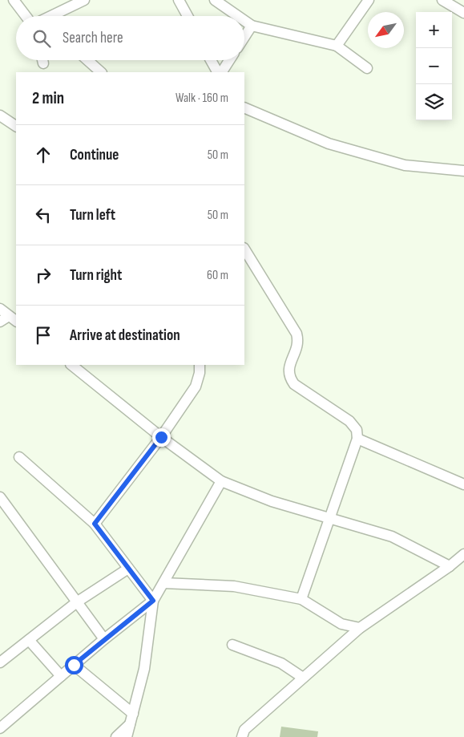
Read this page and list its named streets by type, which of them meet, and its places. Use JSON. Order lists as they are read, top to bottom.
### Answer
{
  "north": "bottom left",
  "page": {
    "map_buttons": ["+", "−"],
    "search": "Search here",
    "heading": ["2 min", "Walk · 160 m"],
    "list": [
      ["Continue", "50 m"],
      ["Turn left", "50 m"],
      ["Turn right", "60 m"],
      "Arrive at destination"
    ]
  }
}
